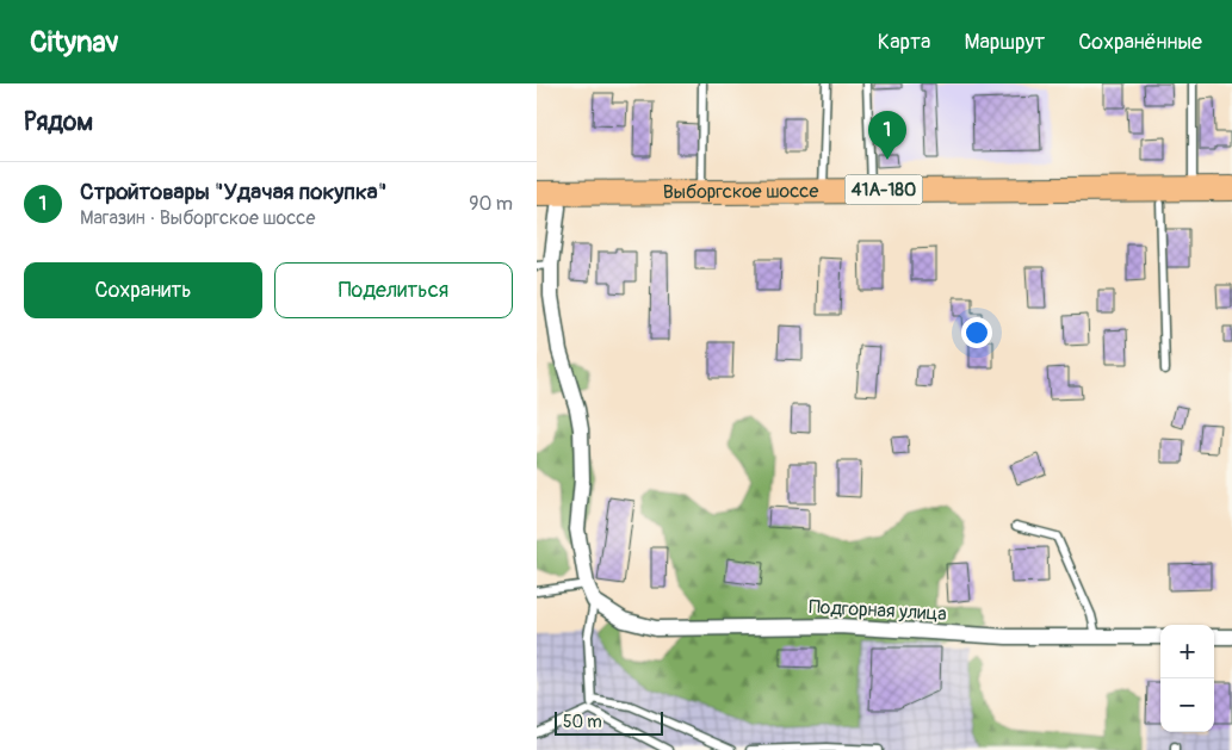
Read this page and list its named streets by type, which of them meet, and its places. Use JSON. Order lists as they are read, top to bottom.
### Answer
{
  "streets": {
    "main road": ["41А-180", "Выборгское шоссе"],
    "street": ["Подгорная улица"]
  },
  "scale_bar": "50 m",
  "page": {
    "header": "Citynav",
    "nav": ["Карта", "Маршрут", "Сохранённые"],
    "heading": "Рядом",
    "pins": "1",
    "list": [
      {
        "mark": "1",
        "name": "Cтройтовары \"Удачая покупка\"",
        "note": "Магазин · Выборгское шоссе",
        "value": "90 m"
      }
    ],
    "buttons": ["Сохранить", "Поделиться"],
    "map_buttons": ["+", "−"],
    "scale": "50 m"
  }
}
